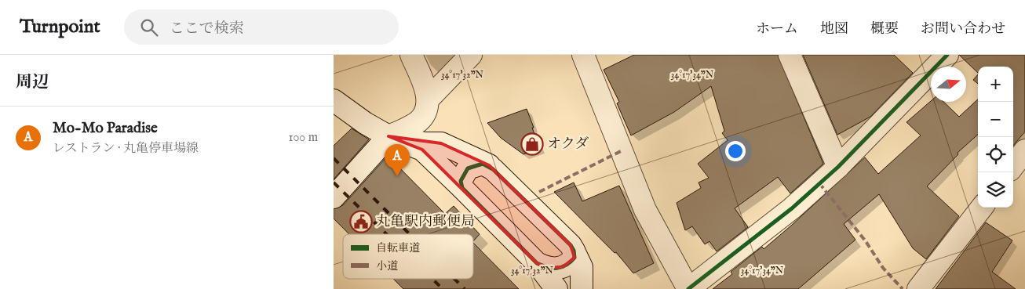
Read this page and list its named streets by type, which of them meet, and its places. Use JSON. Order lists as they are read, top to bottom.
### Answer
{
  "places": {
    "shop": ["オクダ"],
    "public building": ["丸亀駅内郵便局"]
  },
  "legend": ["自転車道", "小道"],
  "north": "right",
  "page": {
    "header": "Turnpoint",
    "search": "ここで検索",
    "nav": [
      "ホーム",
      "地図",
      "概要",
      "お問い合わせ"
    ],
    "heading": "周辺",
    "map_buttons": ["+", "−"],
    "list": [
      {
        "mark": "A",
        "name": "Mo-Mo Paradise",
        "note": "レストラン · 丸亀停車場線",
        "value": "100 m"
      }
    ],
    "pins": "A"
  },
  "coordinates": ["34°17'32\"N", "34°17'34\"N"]
}
